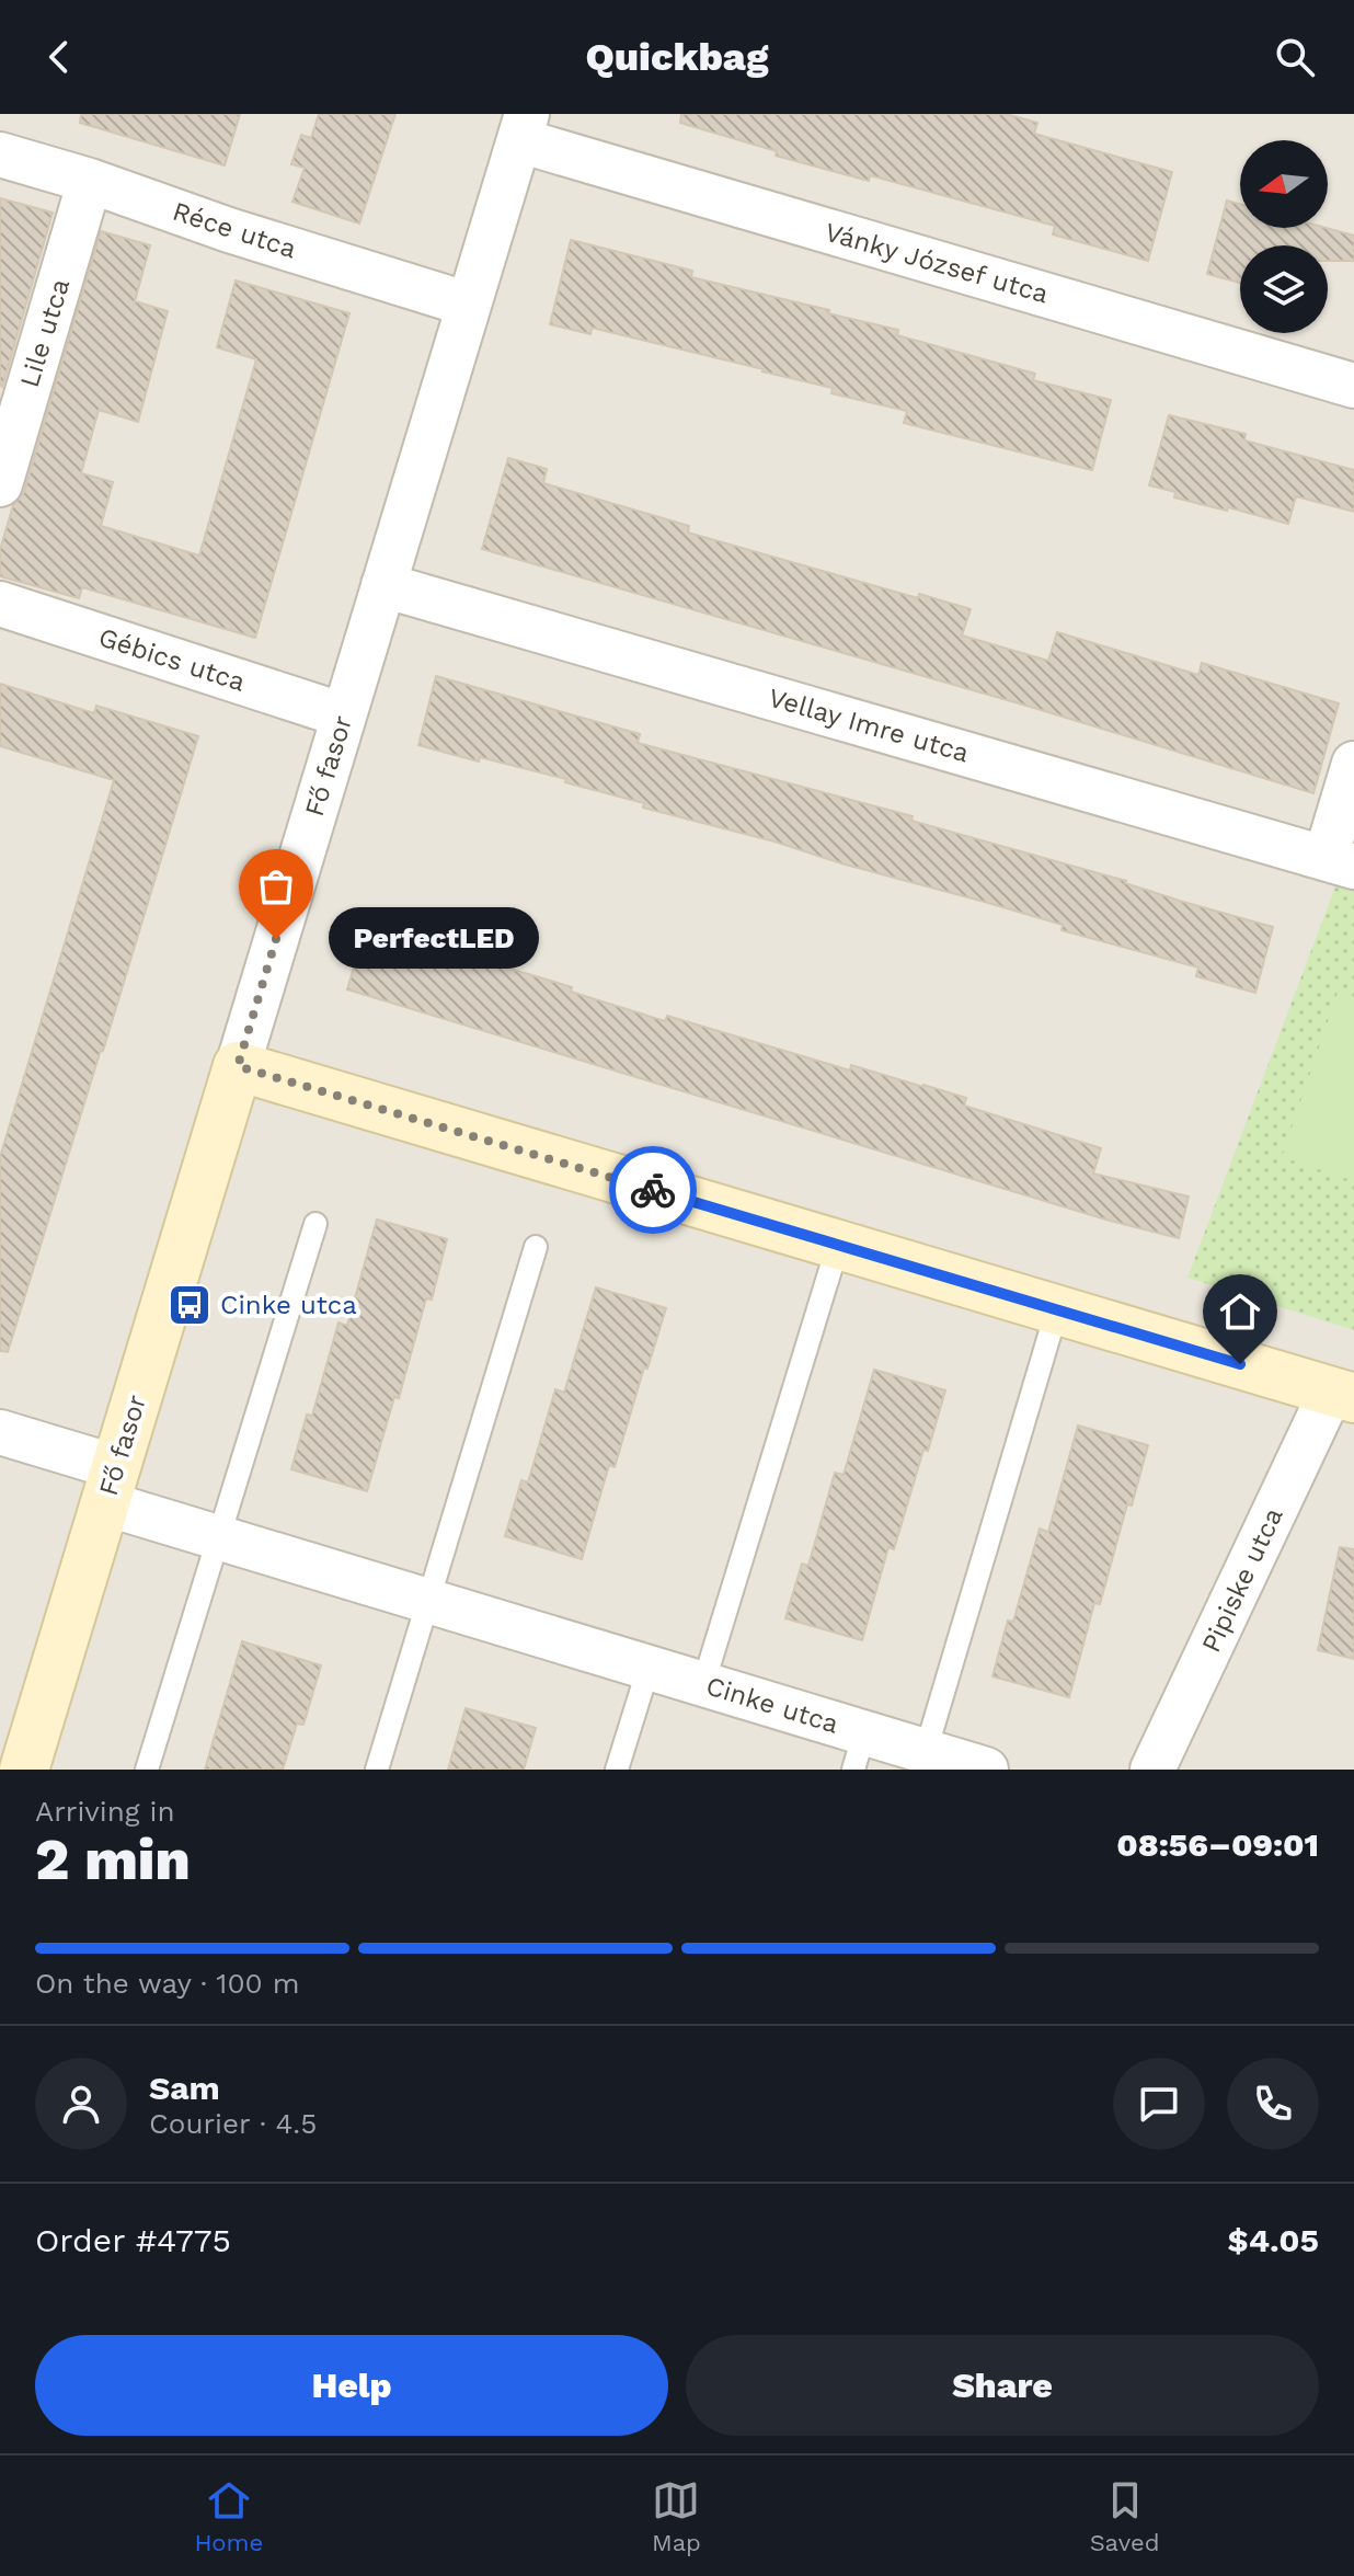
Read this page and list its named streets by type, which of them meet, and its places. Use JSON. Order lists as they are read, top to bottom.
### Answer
{
  "streets": {
    "street": [
      "Réce utca",
      "Vánky József utca",
      "Lile utca",
      "Gébics utca",
      "Vellay Imre utca",
      "Fő fasor",
      "Pipiske utca",
      "Cinke utca"
    ]
  },
  "crossings": [
    ["Réce utca", "Lile utca"],
    ["Réce utca", "Fő fasor"],
    ["Vánky József utca", "Fő fasor"],
    ["Gébics utca", "Fő fasor"],
    ["Vellay Imre utca", "Fő fasor"],
    ["Fő fasor", "Cinke utca"]
  ],
  "places": {
    "other": ["PerfectLED"],
    "bus stop": ["Cinke utca"]
  },
  "north": "left",
  "page": {
    "header": "Quickbag",
    "bubble": "PerfectLED",
    "heading": ["2 min", "Arriving in", "08:56–09:01"],
    "panel": [
      "Sam",
      "Courier · 4.5",
      "Order #4775",
      "$4.05"
    ],
    "bar": "On the way · 100 m",
    "buttons": ["Help", "Share"],
    "tabs": ["Home", "Map", "Saved"]
  }
}
